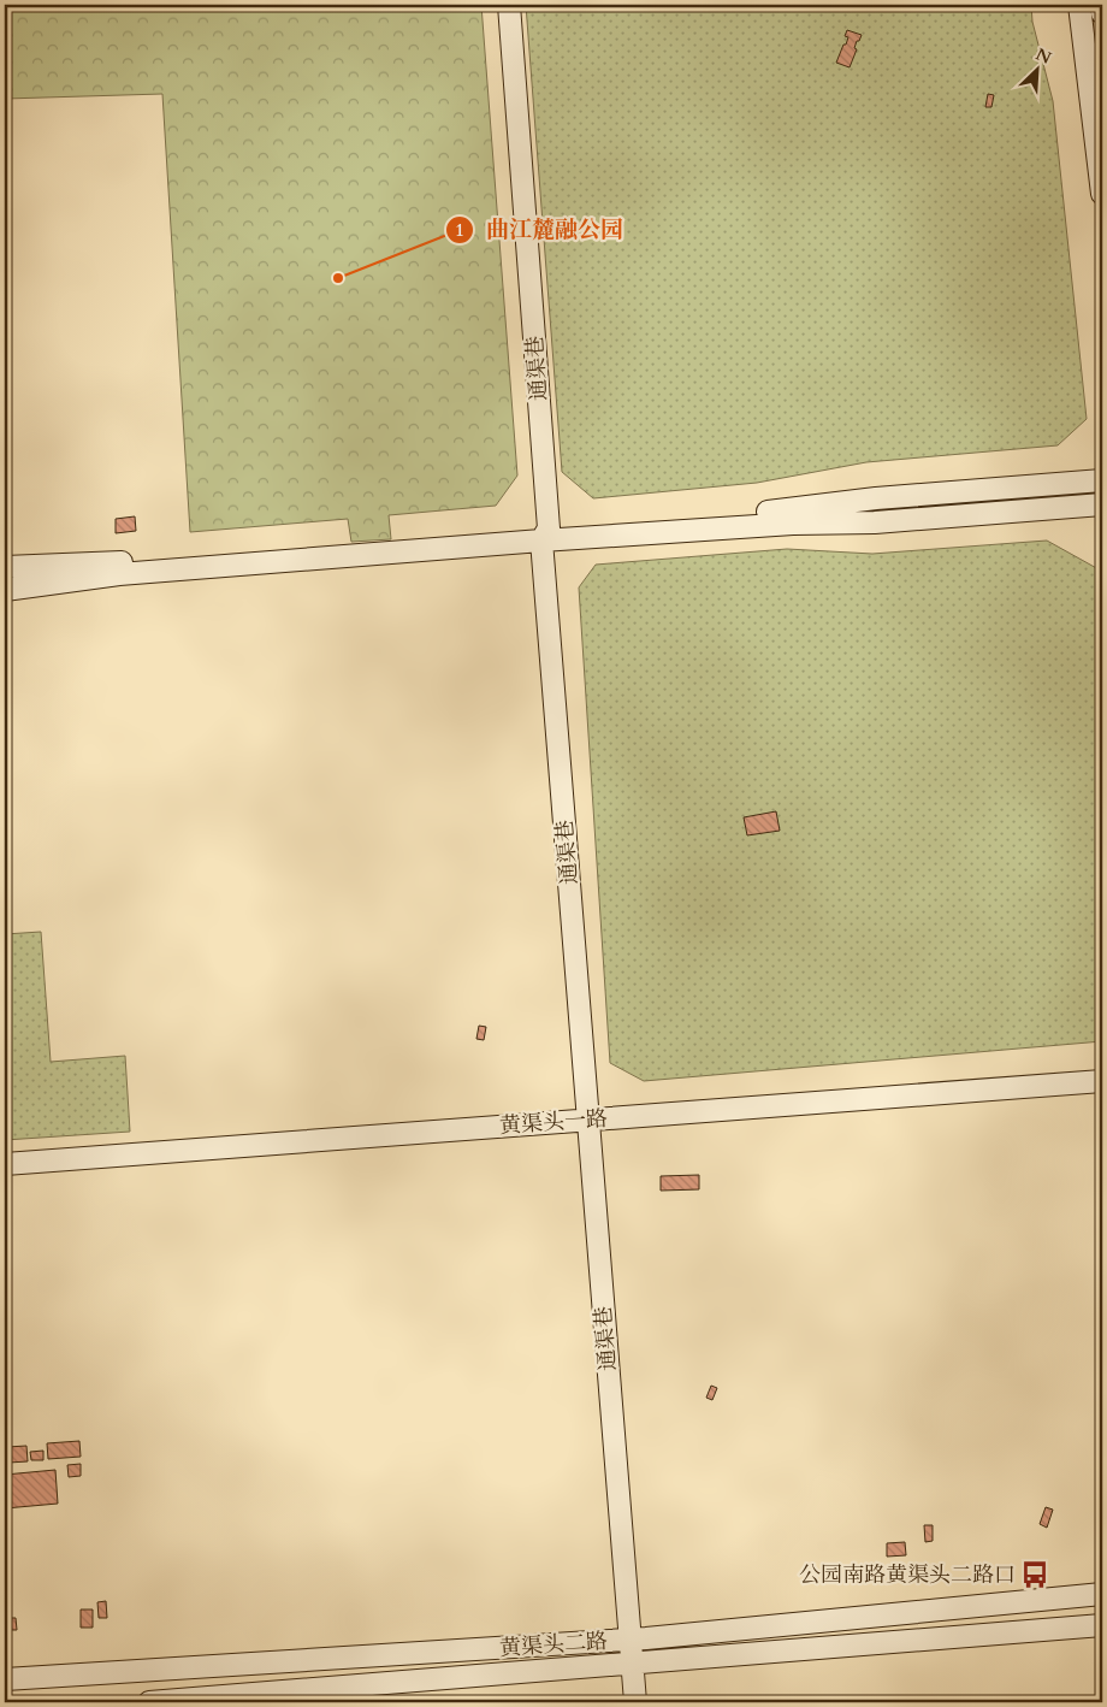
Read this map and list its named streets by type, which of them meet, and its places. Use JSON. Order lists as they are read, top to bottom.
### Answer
{
  "streets": {
    "street": ["通渠巷", "黄渠头一路", "黄渠头二路"]
  },
  "crossings": [
    ["通渠巷", "黄渠头一路"],
    ["通渠巷", "黄渠头二路"]
  ],
  "places": {
    "other": ["曲江麓融公园"],
    "bus stop": ["公园南路黄渠头二路口"]
  },
  "north": "top right"
}
